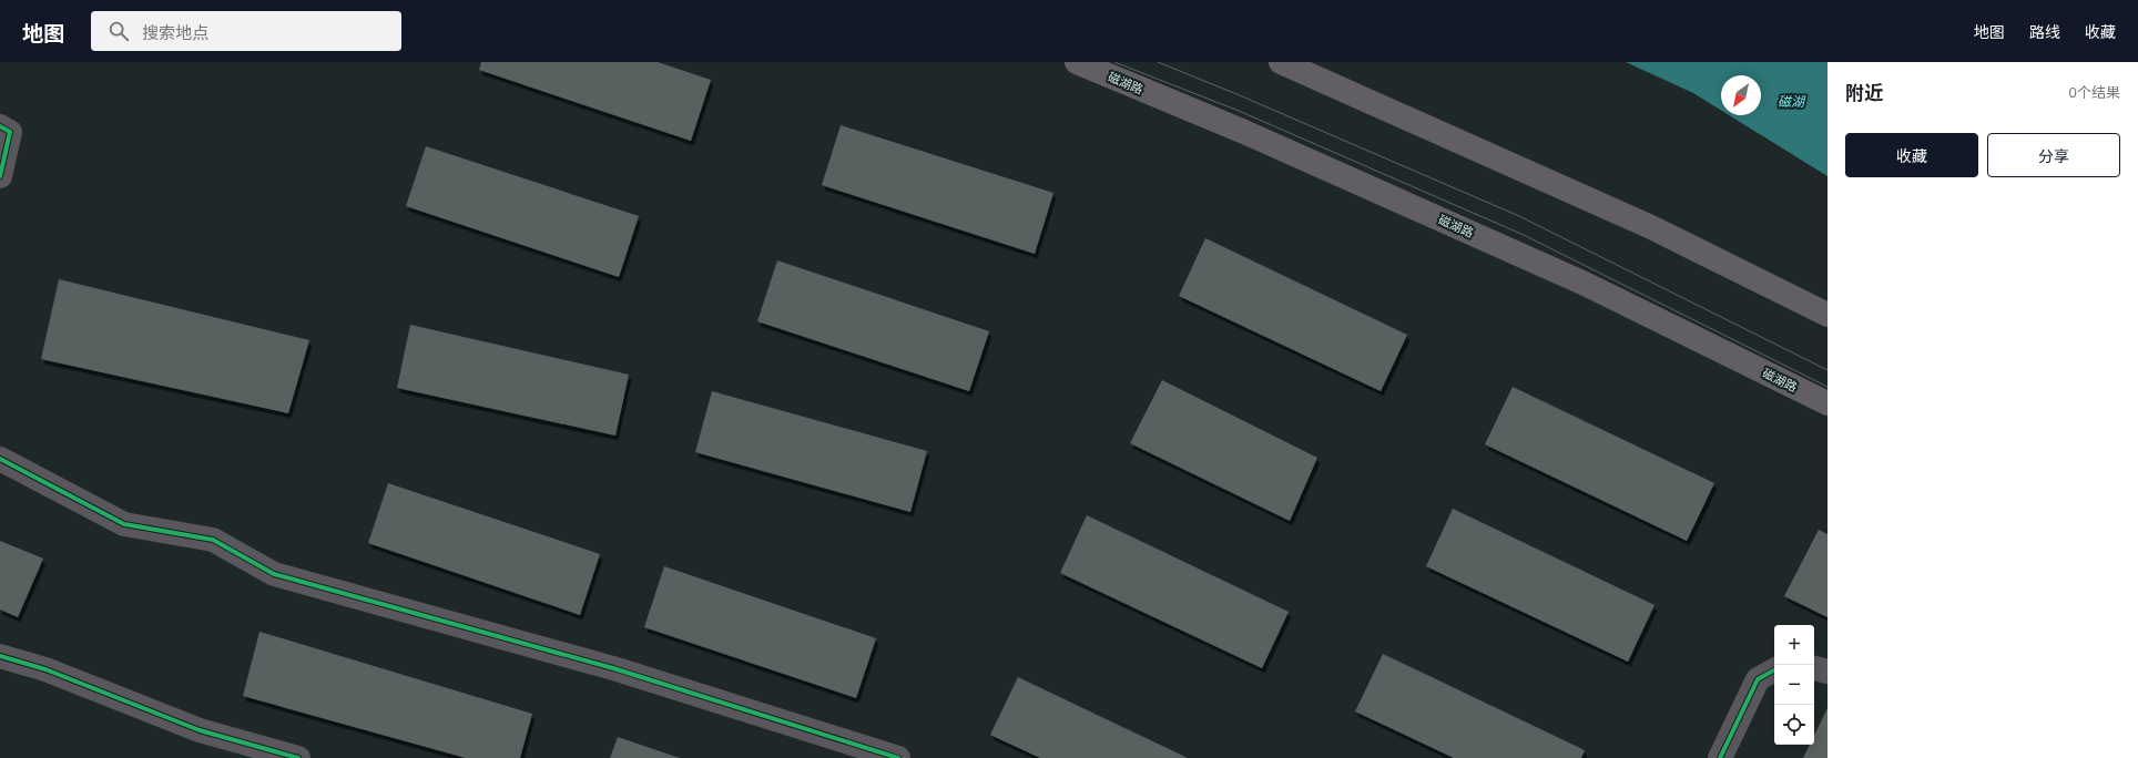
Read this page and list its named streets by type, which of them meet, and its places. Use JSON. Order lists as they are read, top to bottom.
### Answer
{
  "streets": {
    "main road": ["磁湖路"]
  },
  "water": ["磁湖"],
  "north": "bottom left",
  "page": {
    "header": "地图",
    "search": "搜索地点",
    "nav": ["地图", "路线", "收藏"],
    "heading": ["附近", "0个结果"],
    "buttons": ["收藏", "分享"],
    "map_buttons": ["+", "−"]
  }
}
